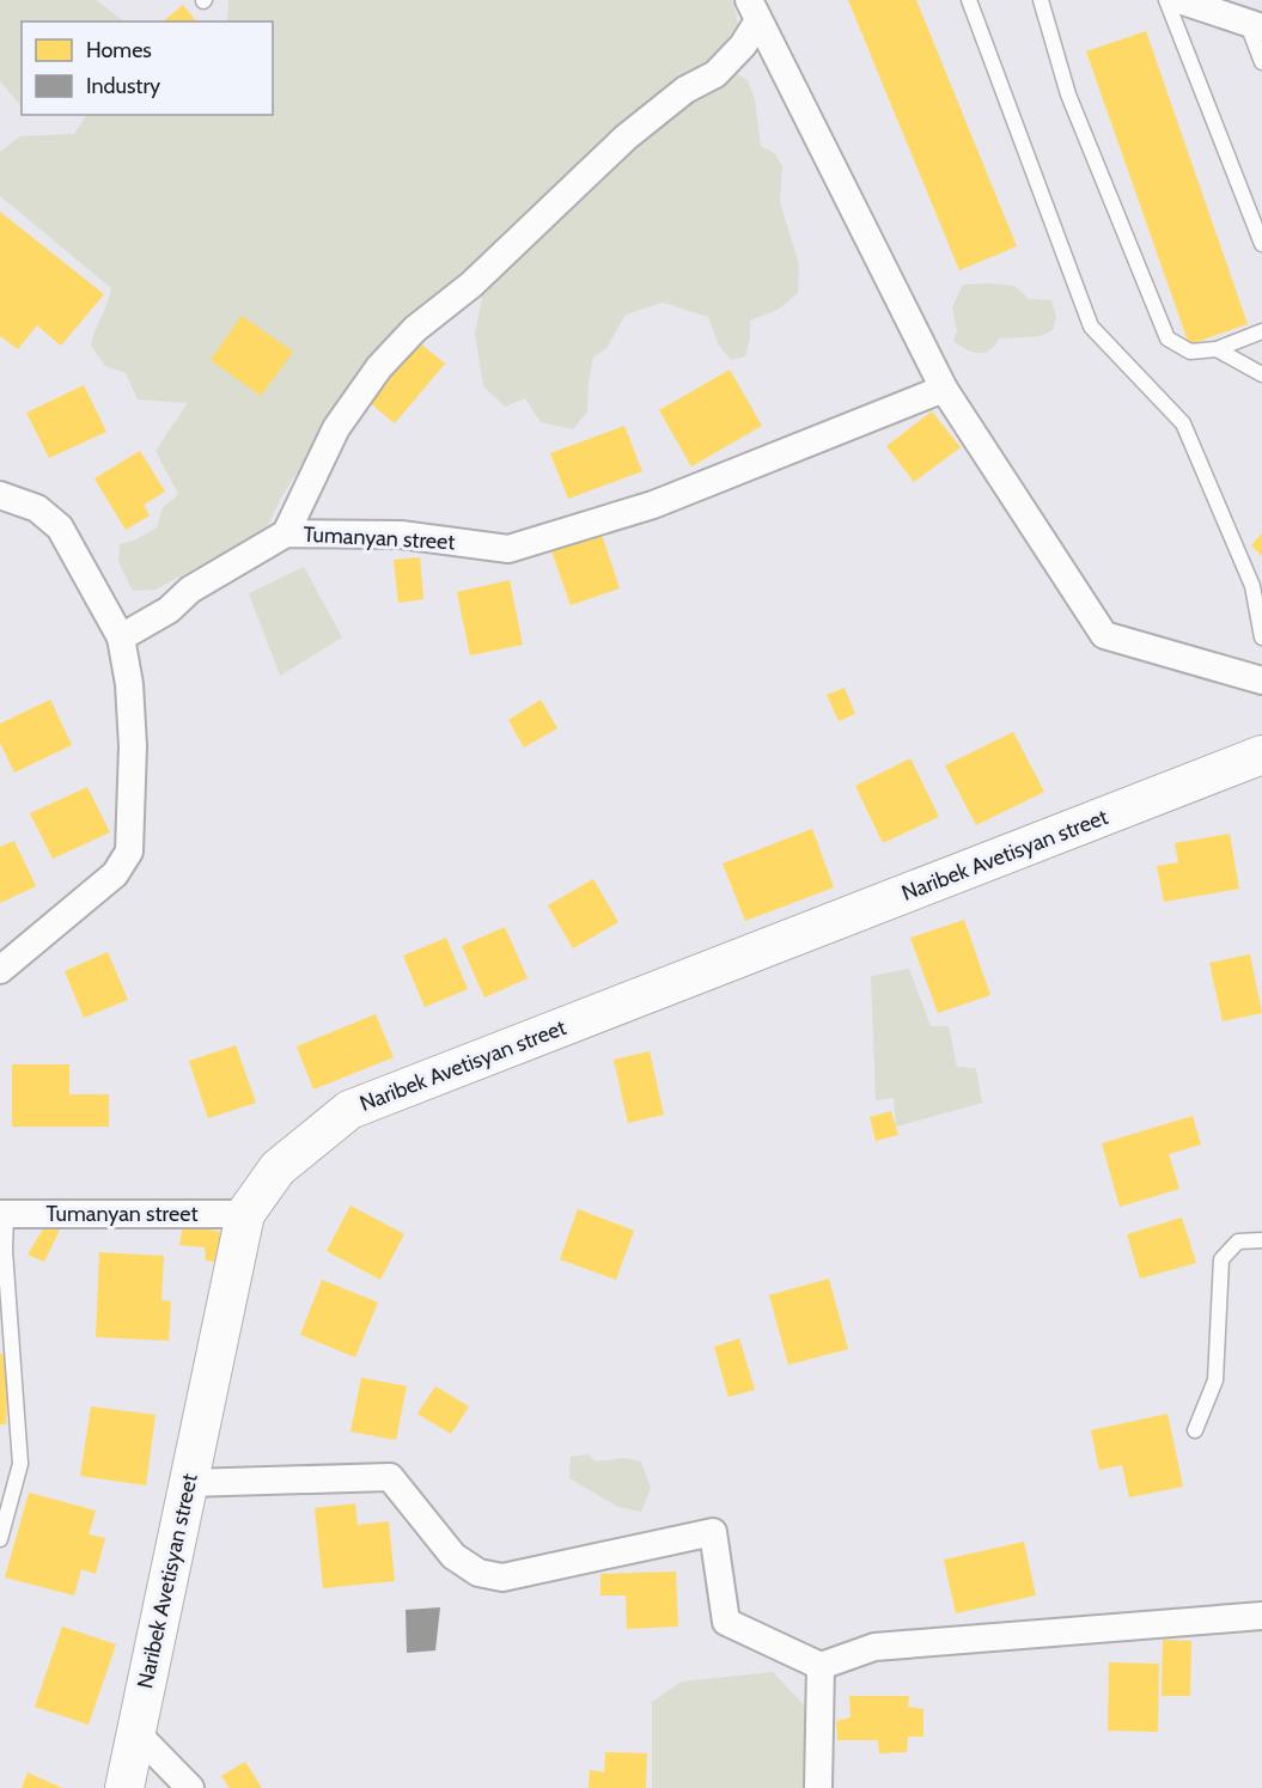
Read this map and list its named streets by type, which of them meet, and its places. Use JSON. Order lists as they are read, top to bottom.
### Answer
{
  "streets": {
    "street": ["Tumanyan street", "Naribek Avetisyan street"]
  },
  "crossings": [
    ["Tumanyan street", "Naribek Avetisyan street"]
  ],
  "legend": ["Homes", "Industry"]
}
